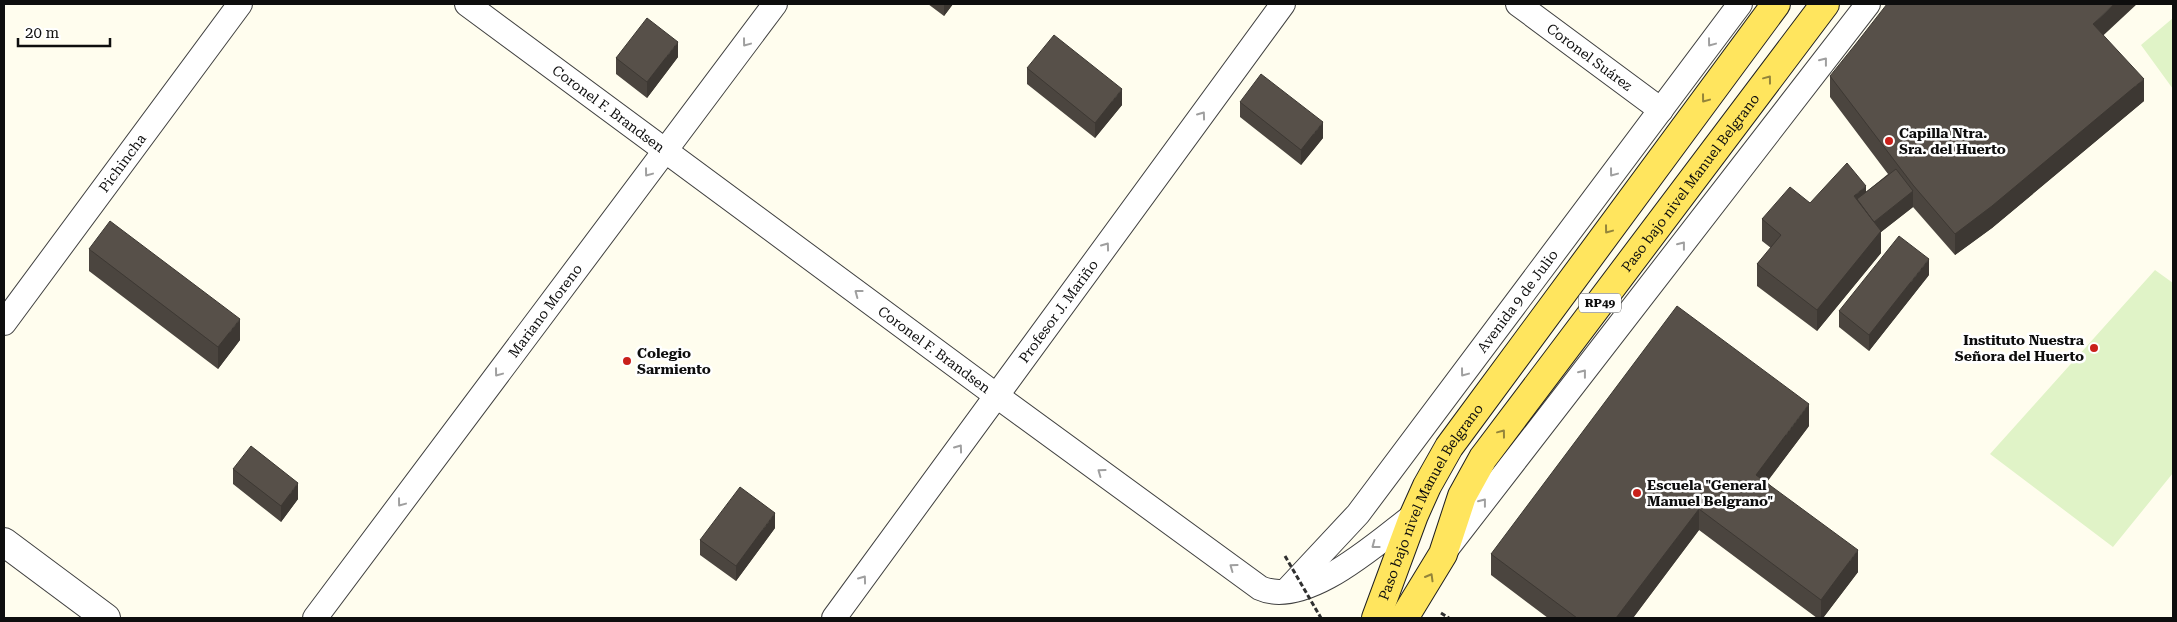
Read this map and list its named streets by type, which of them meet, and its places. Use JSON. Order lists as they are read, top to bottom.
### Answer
{
  "streets": {
    "main road": ["Paso bajo nivel Manuel Belgrano", "RP49"],
    "street": [
      "Coronel Suárez",
      "Coronel F. Brandsen",
      "Pichincha",
      "Avenida 9 de Julio",
      "Mariano Moreno",
      "Profesor J. Mariño"
    ]
  },
  "crossings": [
    ["Coronel Suárez", "Avenida 9 de Julio"],
    ["Coronel F. Brandsen", "Paso bajo nivel Manuel Belgrano"],
    ["Coronel F. Brandsen", "Avenida 9 de Julio"],
    ["Coronel F. Brandsen", "Mariano Moreno"],
    ["Coronel F. Brandsen", "Profesor J. Mariño"]
  ],
  "one_way": ["Coronel F. Brandsen", "Mariano Moreno", "Profesor J. Mariño"],
  "places": [
    "Capilla Ntra. Sra. del Huerto",
    "Instituto Nuestra Señora del Huerto",
    "Colegio Sarmiento",
    "Escuela \"General Manuel Belgrano\""
  ],
  "scale_bar": "20 m"
}
